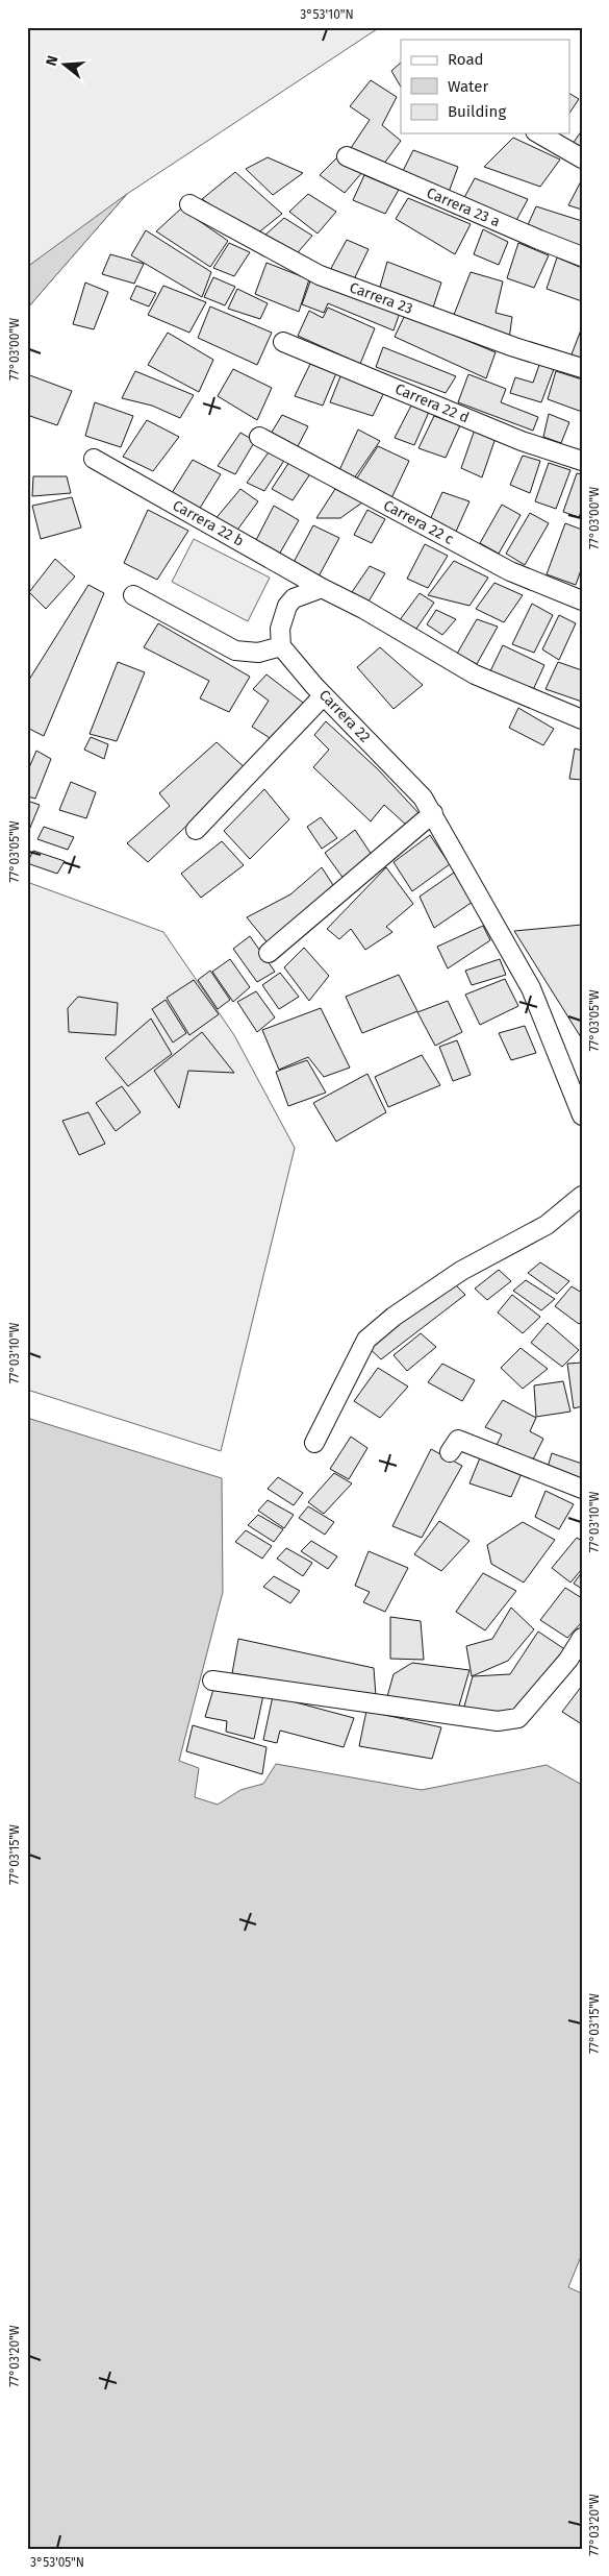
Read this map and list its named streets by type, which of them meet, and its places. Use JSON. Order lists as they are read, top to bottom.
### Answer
{
  "streets": {
    "street": [
      "Carrera 23 a",
      "Carrera 23",
      "Carrera 22 d",
      "Carrera 22 c",
      "Carrera 22 b",
      "Carrera 22"
    ]
  },
  "legend": ["Road", "Water", "Building"],
  "north": "left",
  "coordinates": [
    "3°53'10\"N",
    "77°03'00\"W",
    "77°03'05\"W",
    "77°03'10\"W",
    "77°03'15\"W",
    "77°03'20\"W",
    "3°53'05\"N"
  ]
}
